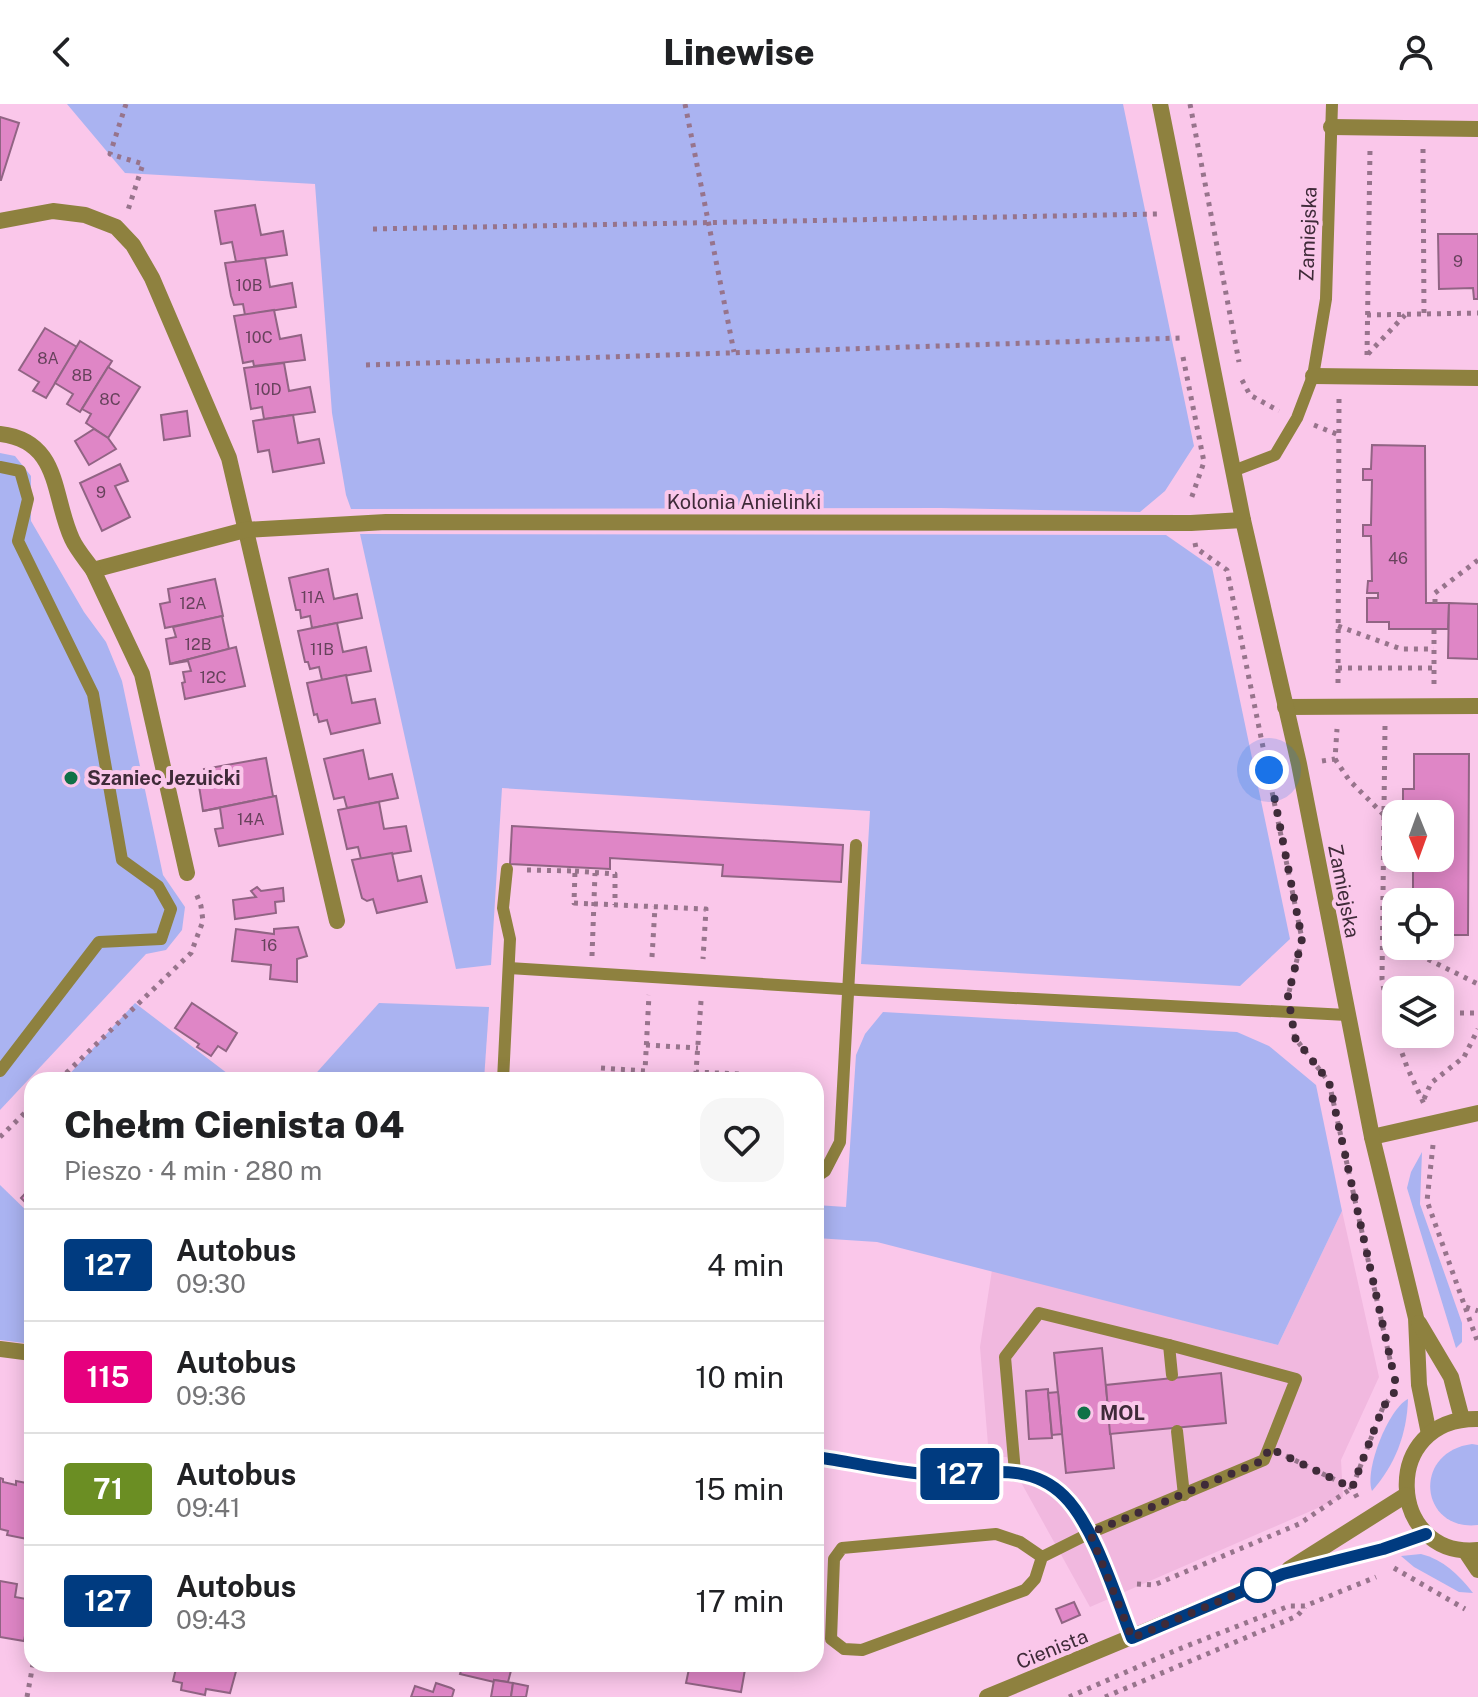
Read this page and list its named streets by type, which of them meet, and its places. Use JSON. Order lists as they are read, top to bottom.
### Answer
{
  "streets": {
    "street": ["Zamiejska", "Kolonia Anielinki", "Cienista"]
  },
  "crossings": [
    ["Zamiejska", "Kolonia Anielinki"]
  ],
  "places": ["Szaniec Jezuicki", "MOL"],
  "lines": ["bus line 127"],
  "house_numbers": [
    "9",
    "10B",
    "10C",
    "8A",
    "8B",
    "10D",
    "8C",
    "9",
    "46",
    "11A",
    "12A",
    "12B",
    "11B",
    "12C",
    "14A",
    "16"
  ],
  "north": "bottom",
  "page": {
    "header": "Linewise",
    "on_map": "127",
    "heading": ["Chełm Cienista 04", "Pieszo · 4 min · 280 m"],
    "list": [
      {
        "mark": "127",
        "name": "Autobus",
        "note": "09:30",
        "value": "4 min"
      },
      {
        "mark": "115",
        "name": "Autobus",
        "note": "09:36",
        "value": "10 min"
      },
      {
        "mark": "71",
        "name": "Autobus",
        "note": "09:41",
        "value": "15 min"
      },
      {
        "mark": "127",
        "name": "Autobus",
        "note": "09:43",
        "value": "17 min"
      }
    ]
  }
}
